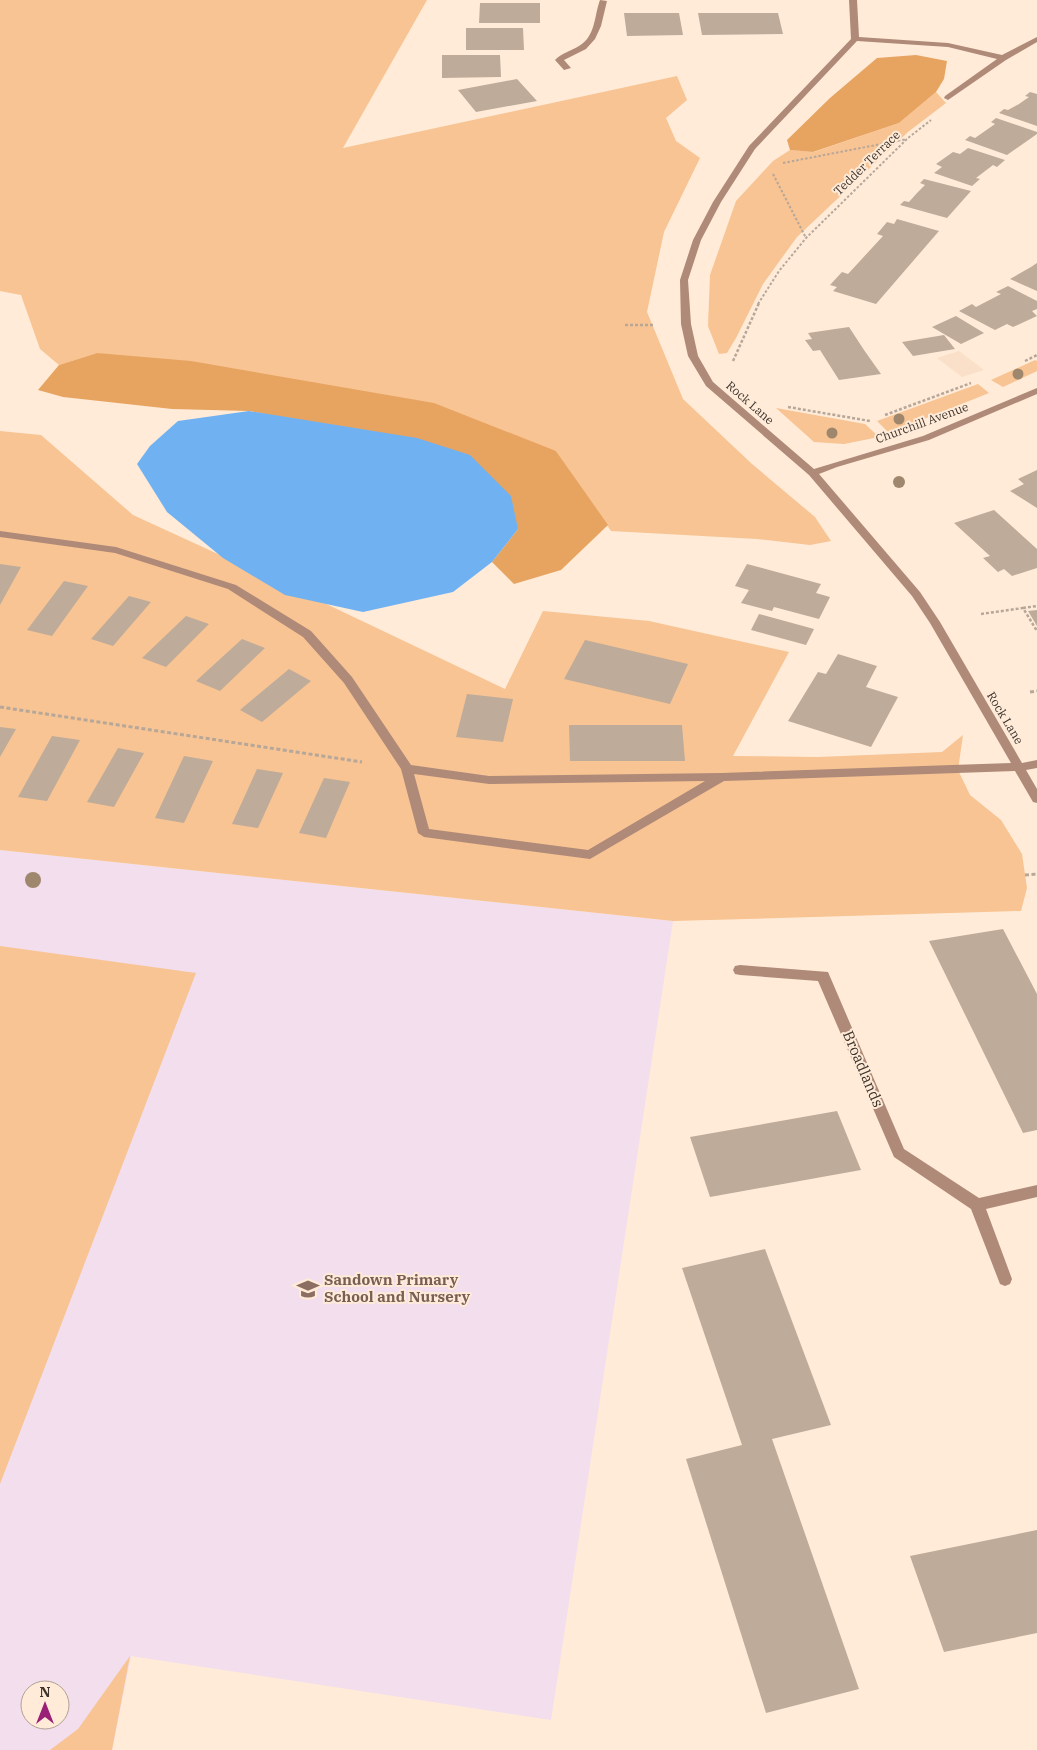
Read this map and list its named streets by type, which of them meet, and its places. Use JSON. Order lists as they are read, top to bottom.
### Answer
{
  "streets": {
    "street": ["Rock Lane", "Churchill Avenue", "Broadlands"],
    "path": ["Tedder Terrace"]
  },
  "crossings": [
    ["Rock Lane", "Churchill Avenue"]
  ],
  "places": {
    "school or university": ["Sandown Primary School and Nursery"]
  },
  "north": "top"
}
